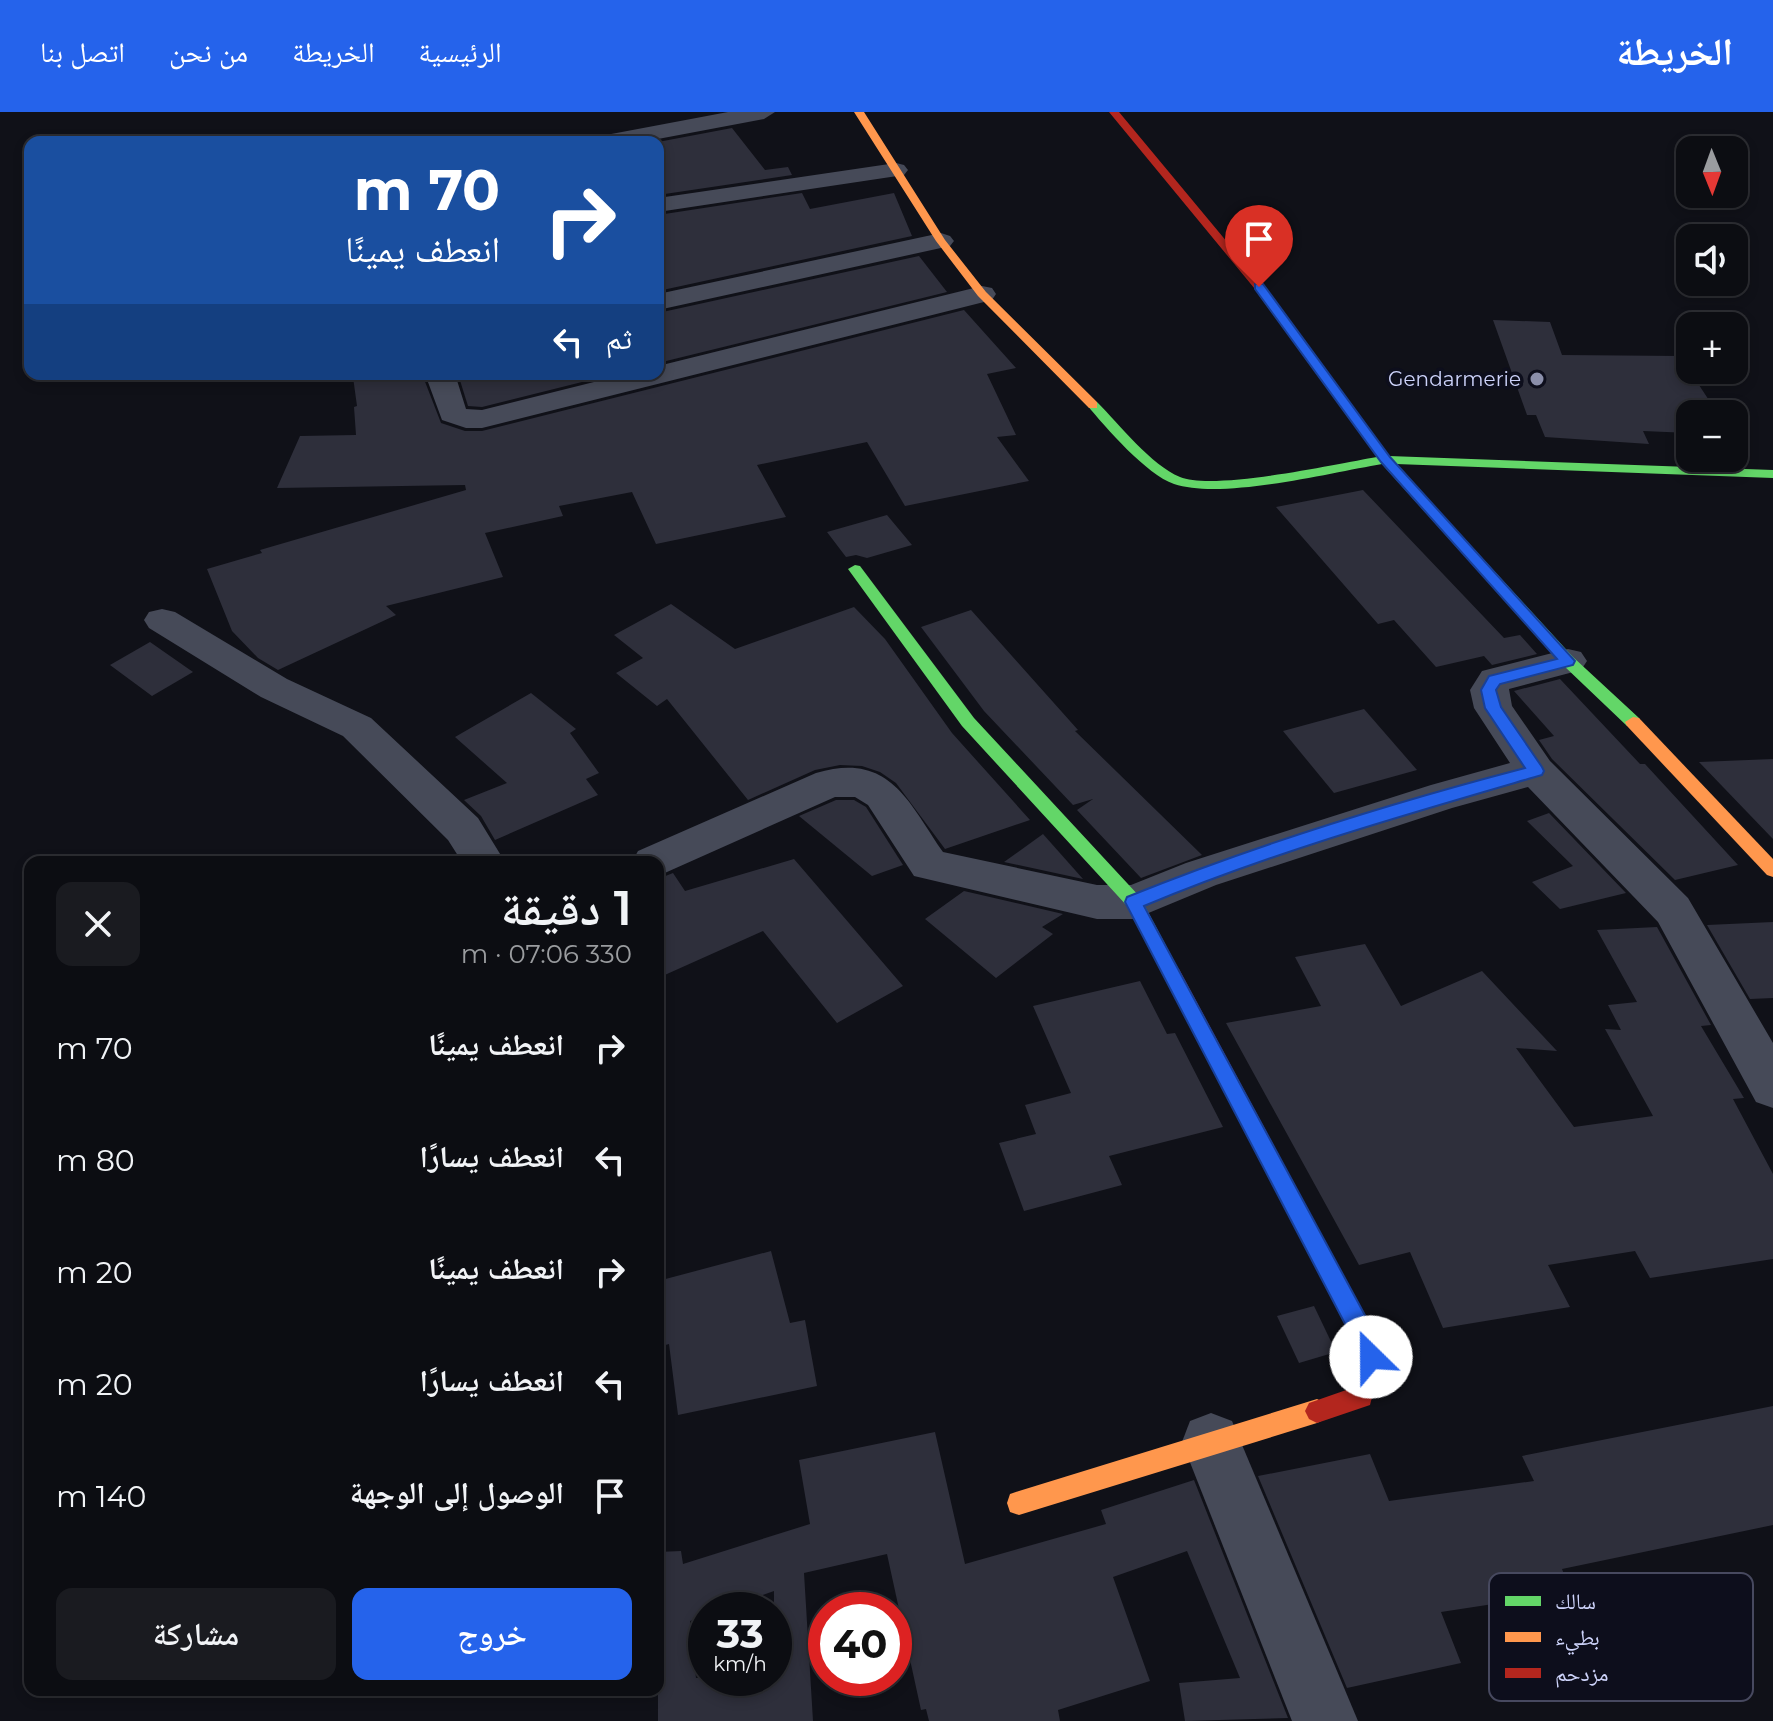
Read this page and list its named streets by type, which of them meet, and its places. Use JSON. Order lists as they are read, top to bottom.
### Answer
{
  "places": ["Gendarmerie"],
  "legend": ["سالك", "بطيء", "مزدحم"],
  "north": "bottom",
  "page": {
    "header": "الخريطة",
    "nav": [
      "الرئيسية",
      "الخريطة",
      "من نحن",
      "اتصل بنا"
    ],
    "map_buttons": ["+", "−"],
    "turn": ["70 m", "انعطف يمينًا"],
    "then": "ثم",
    "heading": ["1 دقيقة", "330 m · 07:06"],
    "list": [
      {
        "name": "انعطف يمينًا",
        "value": "70 m"
      },
      {
        "name": "انعطف يسارًا",
        "value": "80 m"
      },
      {
        "name": "انعطف يمينًا",
        "value": "20 m"
      },
      {
        "name": "انعطف يسارًا",
        "value": "20 m"
      },
      {
        "name": "الوصول إلى الوجهة",
        "value": "140 m"
      }
    ],
    "buttons": ["خروج", "مشاركة"],
    "speed": "33 km/h",
    "limit": "40"
  }
}
